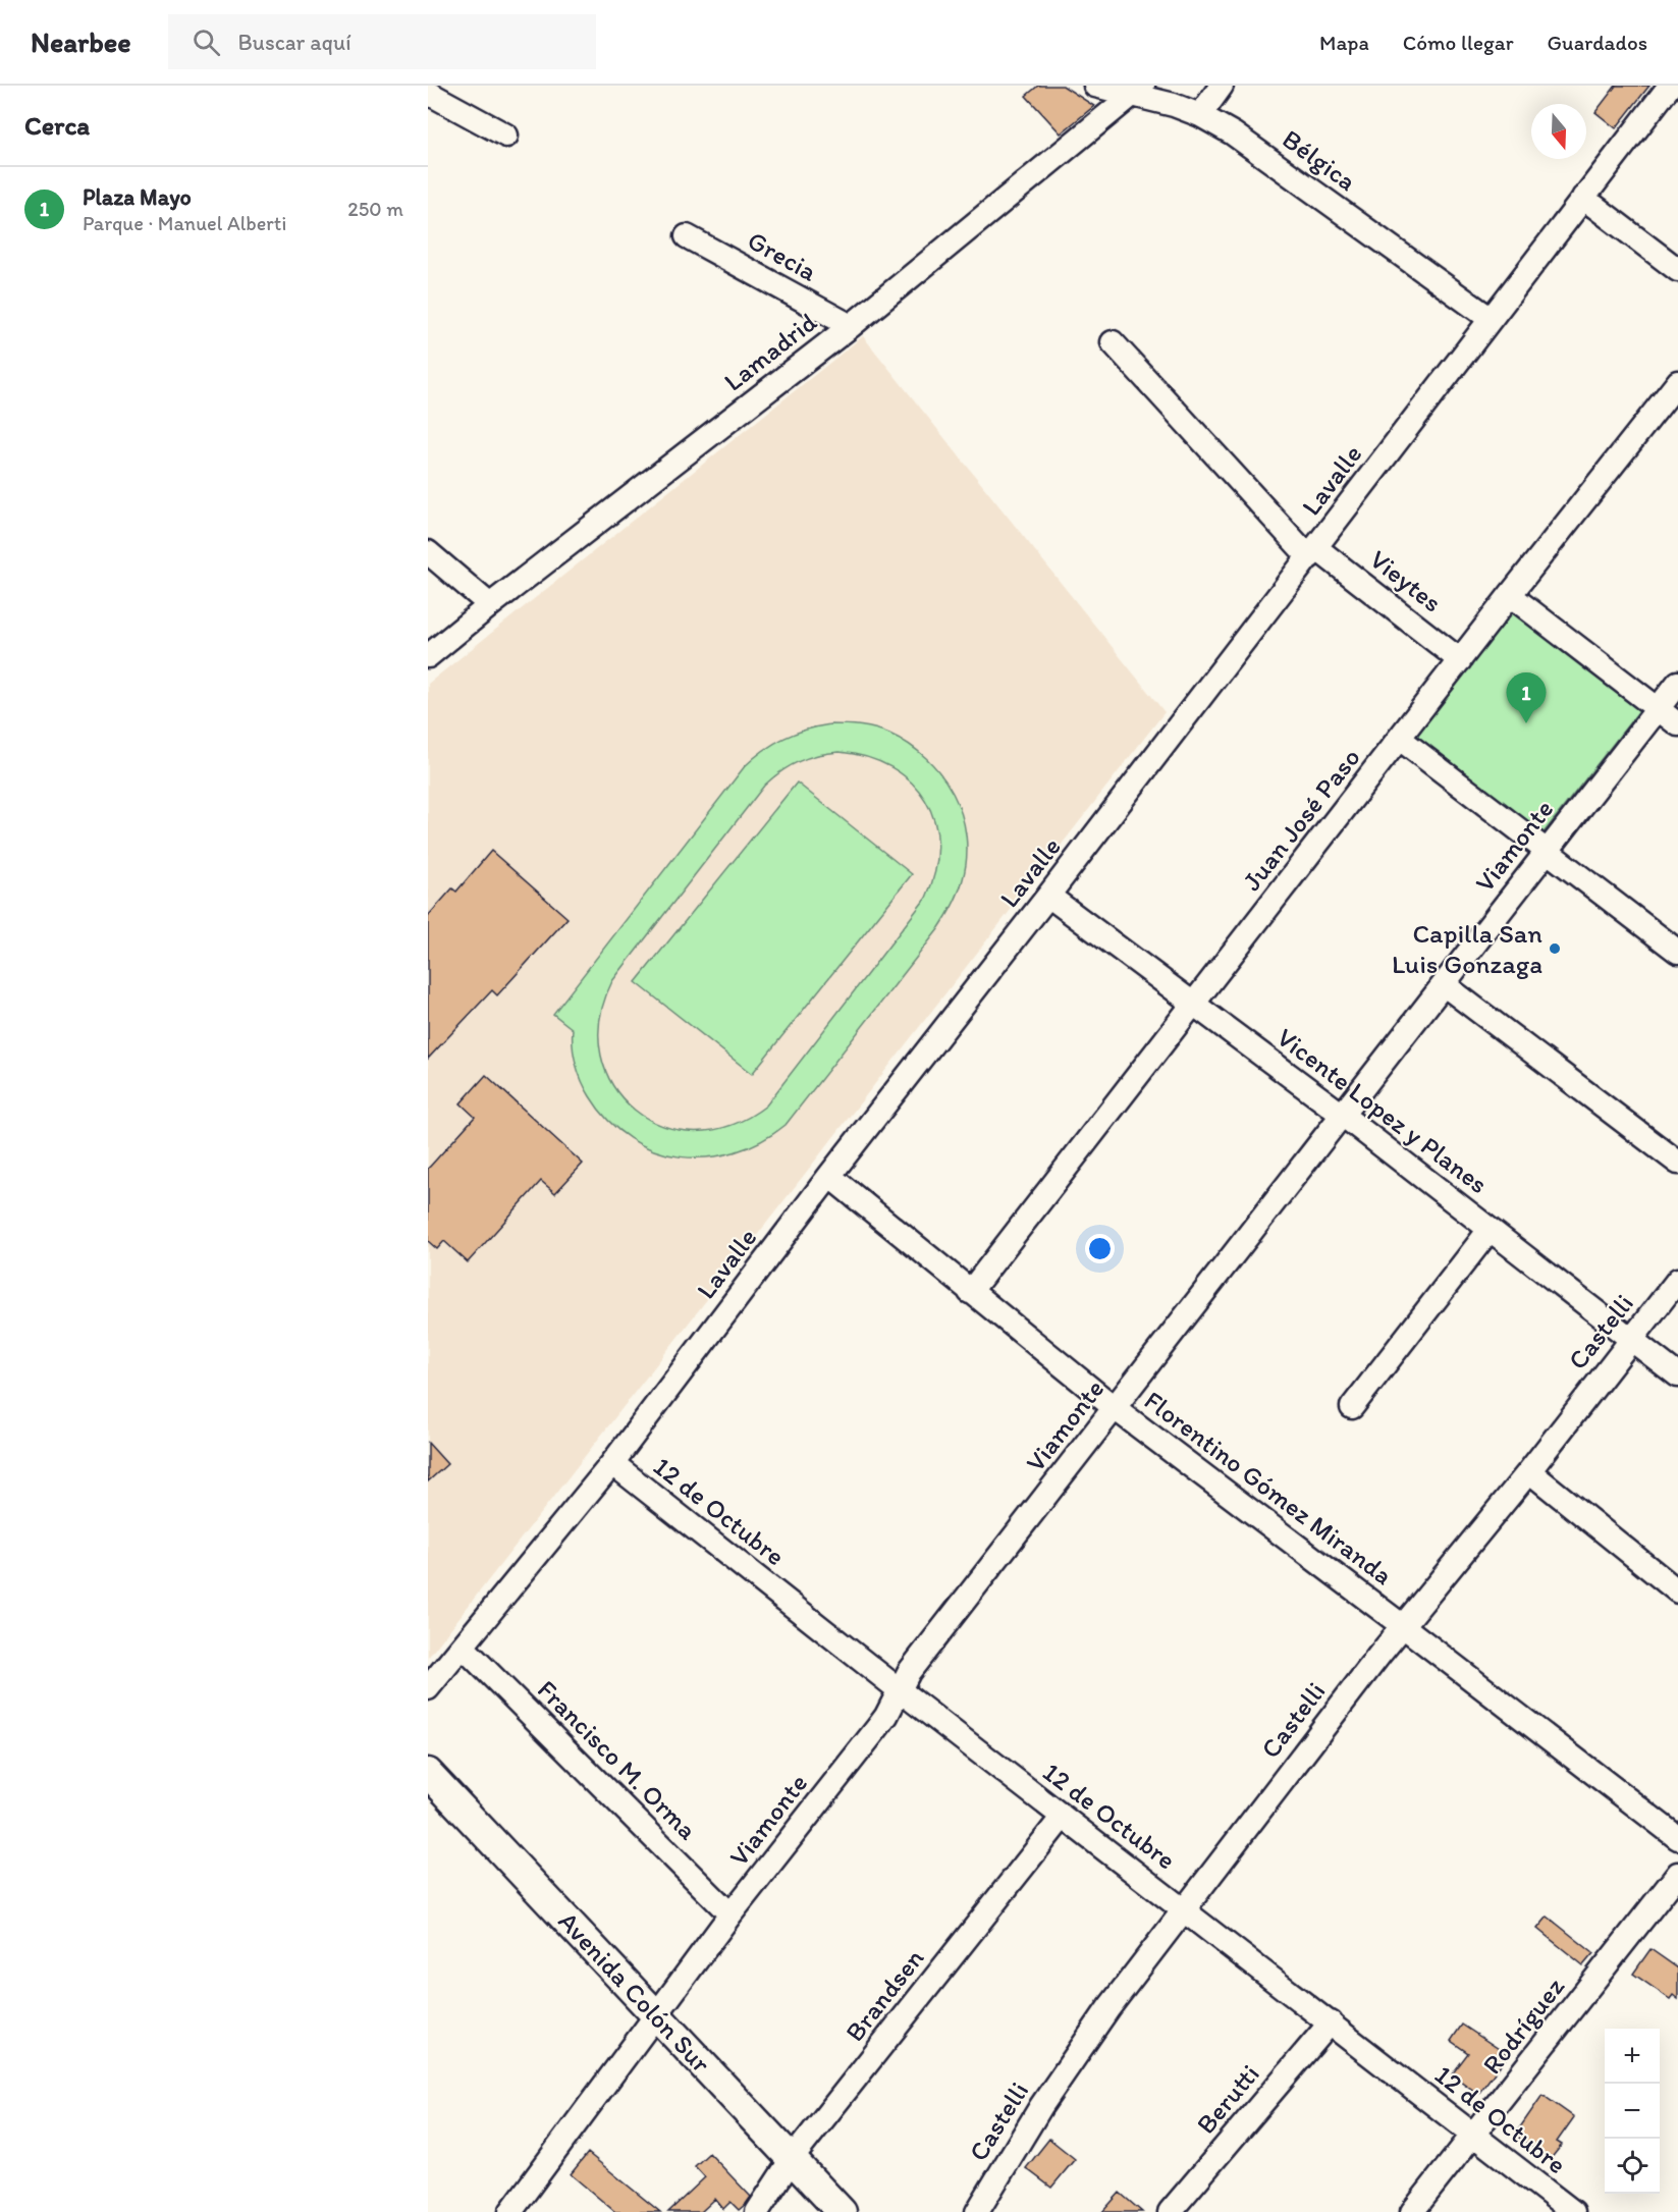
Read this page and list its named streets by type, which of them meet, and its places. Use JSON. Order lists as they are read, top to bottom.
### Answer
{
  "streets": {
    "main road": ["Avenida Colón Sur"],
    "street": [
      "Bélgica",
      "Grecia",
      "Lamadrid",
      "Lavalle",
      "Vieytes",
      "Juan José Paso",
      "Viamonte",
      "Vicente Lopez y Planes",
      "Castelli",
      "Florentino Gómez Miranda",
      "12 de Octubre",
      "Francisco M. Orma",
      "Brandsen",
      "Rodríguez",
      "Berutti"
    ]
  },
  "crossings": [
    ["Bélgica", "Lamadrid"],
    ["Bélgica", "Lavalle"],
    ["Grecia", "Lamadrid"],
    ["Lavalle", "Vieytes"],
    ["Lavalle", "Vicente Lopez y Planes"],
    ["Lavalle", "Florentino Gómez Miranda"],
    ["Lavalle", "12 de Octubre"],
    ["Lavalle", "Francisco M. Orma"],
    ["Vieytes", "Juan José Paso"],
    ["Juan José Paso", "Vicente Lopez y Planes"],
    ["Juan José Paso", "Florentino Gómez Miranda"],
    ["Viamonte", "Vicente Lopez y Planes"],
    ["Viamonte", "Florentino Gómez Miranda"],
    ["Viamonte", "12 de Octubre"],
    ["Viamonte", "Francisco M. Orma"],
    ["Viamonte", "Avenida Colón Sur"],
    ["Vicente Lopez y Planes", "Castelli"],
    ["Castelli", "Florentino Gómez Miranda"],
    ["Castelli", "12 de Octubre"],
    ["12 de Octubre", "Brandsen"],
    ["12 de Octubre", "Rodríguez"],
    ["12 de Octubre", "Berutti"],
    ["Avenida Colón Sur", "Brandsen"]
  ],
  "places": ["Capilla San Luis Gonzaga"],
  "north": "bottom",
  "page": {
    "header": "Nearbee",
    "search": "Buscar aquí",
    "nav": ["Mapa", "Cómo llegar", "Guardados"],
    "heading": "Cerca",
    "list": [
      {
        "mark": "1",
        "name": "Plaza Mayo",
        "note": "Parque · Manuel Alberti",
        "value": "250 m"
      }
    ],
    "pins": "1",
    "map_buttons": ["+", "−"]
  }
}
